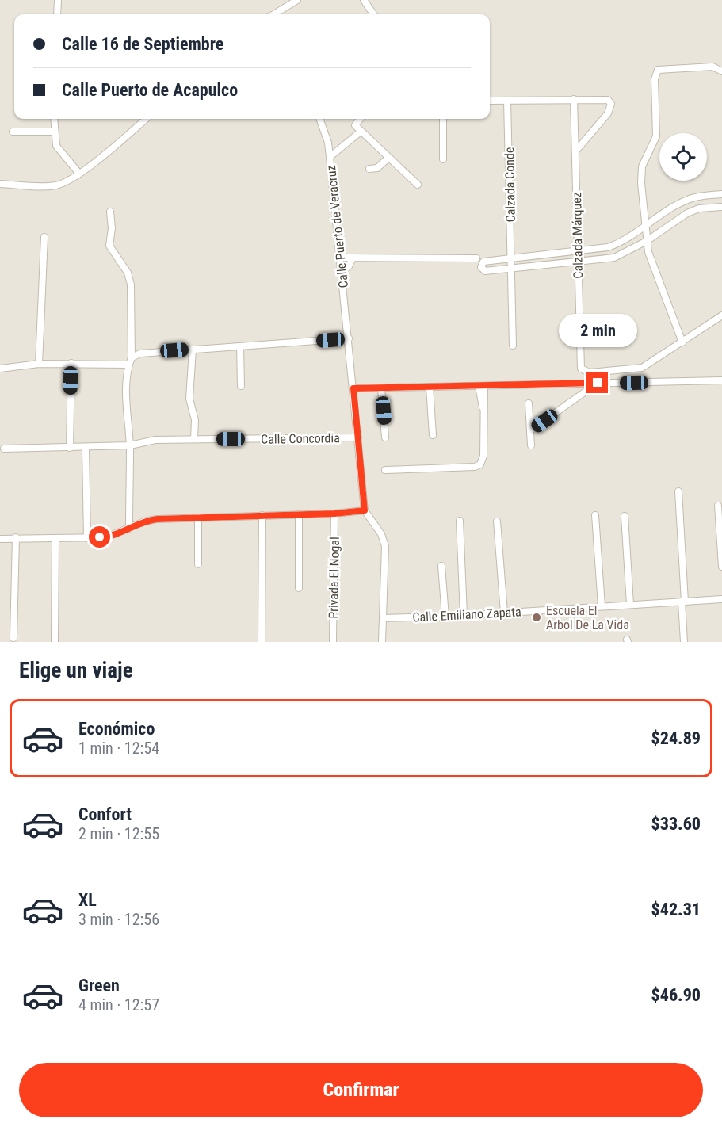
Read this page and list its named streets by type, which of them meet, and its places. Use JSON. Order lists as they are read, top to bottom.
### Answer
{
  "streets": {
    "street": [
      "Calzada Conde",
      "Calle Puerto de Veracruz",
      "Calzada Márquez",
      "Calle Concordia",
      "Privada El Nogal",
      "Calle Emiliano Zapata"
    ]
  },
  "crossings": [
    ["Calle Puerto de Veracruz", "Calle Concordia"],
    ["Calle Puerto de Veracruz", "Calle Emiliano Zapata"]
  ],
  "places": ["Escuela El Arbol De La Vida"],
  "page": {
    "banner": ["Calle 16 de Septiembre", "Calle Puerto de Acapulco"],
    "bubble": "2 min",
    "heading": "Elige un viaje",
    "list": [
      {
        "name": "Económico",
        "note": "1 min · 12:54",
        "value": "$24.89"
      },
      {
        "name": "Confort",
        "note": "2 min · 12:55",
        "value": "$33.60"
      },
      {
        "name": "XL",
        "note": "3 min · 12:56",
        "value": "$42.31"
      },
      {
        "name": "Green",
        "note": "4 min · 12:57",
        "value": "$46.90"
      }
    ],
    "buttons": "Confirmar"
  }
}
